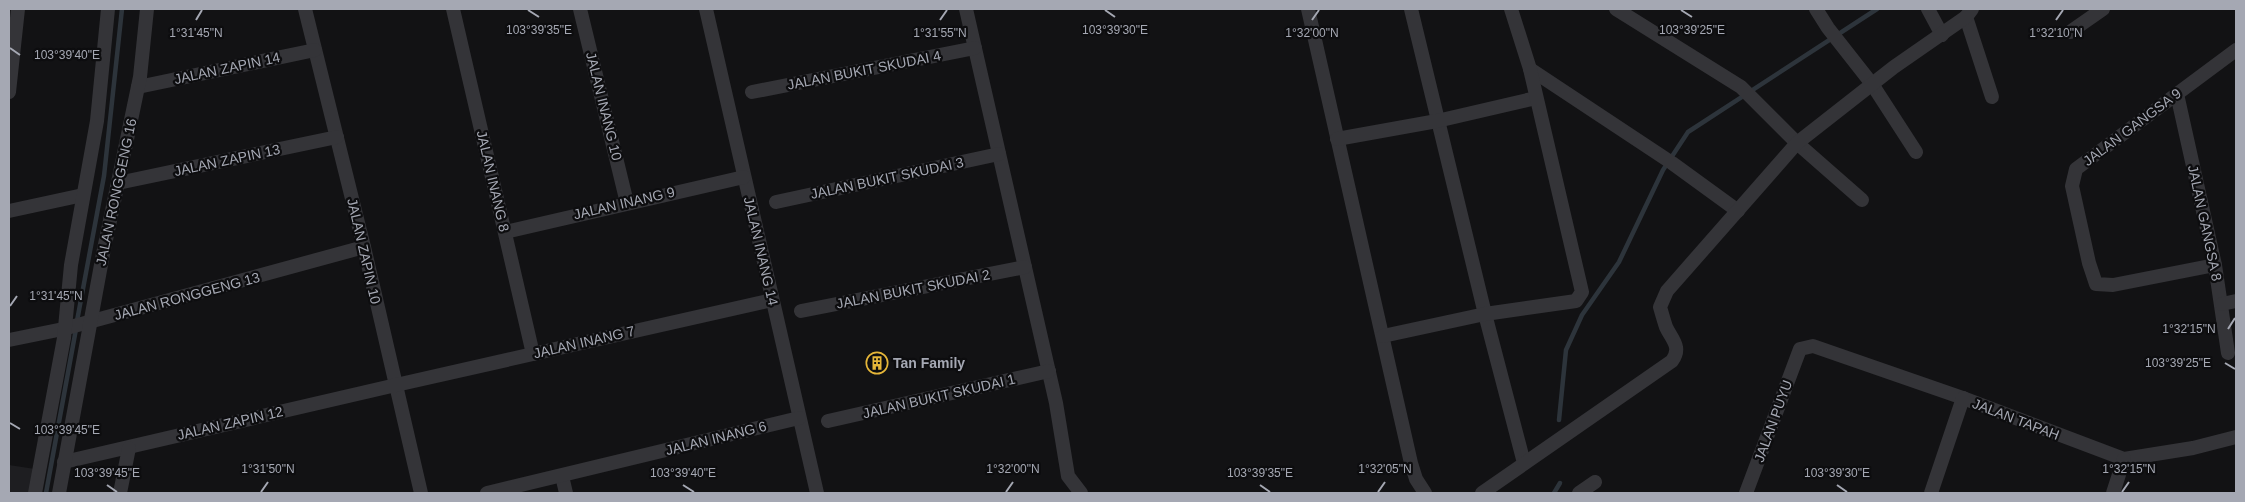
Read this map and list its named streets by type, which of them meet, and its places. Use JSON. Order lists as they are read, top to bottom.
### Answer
{
  "streets": {
    "street": [
      "JALAN ZAPIN 14",
      "JALAN BUKIT SKUDAI 4",
      "JALAN INANG 10",
      "JALAN GANGSA 9",
      "JALAN ZAPIN 13",
      "JALAN BUKIT SKUDAI 3",
      "JALAN INANG 8",
      "JALAN RONGGENG 16",
      "JALAN INANG 9",
      "JALAN GANGSA 8",
      "JALAN ZAPIN 10",
      "JALAN INANG 14",
      "JALAN BUKIT SKUDAI 2",
      "JALAN RONGGENG 13",
      "JALAN INANG 7",
      "JALAN BUKIT SKUDAI 1",
      "JALAN TAPAH",
      "JALAN PUYU",
      "JALAN ZAPIN 12",
      "JALAN INANG 6"
    ]
  },
  "crossings": [
    ["JALAN ZAPIN 14", "JALAN RONGGENG 16"],
    ["JALAN ZAPIN 14", "JALAN ZAPIN 10"],
    ["JALAN INANG 10", "JALAN INANG 9"],
    ["JALAN GANGSA 9", "JALAN GANGSA 8"],
    ["JALAN ZAPIN 13", "JALAN RONGGENG 16"],
    ["JALAN ZAPIN 13", "JALAN ZAPIN 10"],
    ["JALAN INANG 8", "JALAN INANG 9"],
    ["JALAN INANG 8", "JALAN INANG 7"],
    ["JALAN RONGGENG 16", "JALAN RONGGENG 13"],
    ["JALAN RONGGENG 16", "JALAN ZAPIN 12"],
    ["JALAN INANG 9", "JALAN INANG 14"],
    ["JALAN ZAPIN 10", "JALAN RONGGENG 13"],
    ["JALAN ZAPIN 10", "JALAN INANG 7"],
    ["JALAN ZAPIN 10", "JALAN ZAPIN 12"],
    ["JALAN INANG 14", "JALAN INANG 7"],
    ["JALAN INANG 14", "JALAN INANG 6"],
    ["JALAN INANG 7", "JALAN ZAPIN 12"],
    ["JALAN TAPAH", "JALAN PUYU"]
  ],
  "places": {
    "building": ["Tan Family"]
  },
  "coordinates": [
    "103°39'35\"E",
    "103°39'30\"E",
    "103°39'25\"E",
    "1°32'00\"N",
    "1°32'10\"N",
    "1°31'45\"N",
    "1°31'55\"N",
    "103°39'40\"E",
    "1°32'15\"N",
    "103°39'45\"E",
    "1°31'50\"N",
    "1°32'05\"N"
  ]
}
